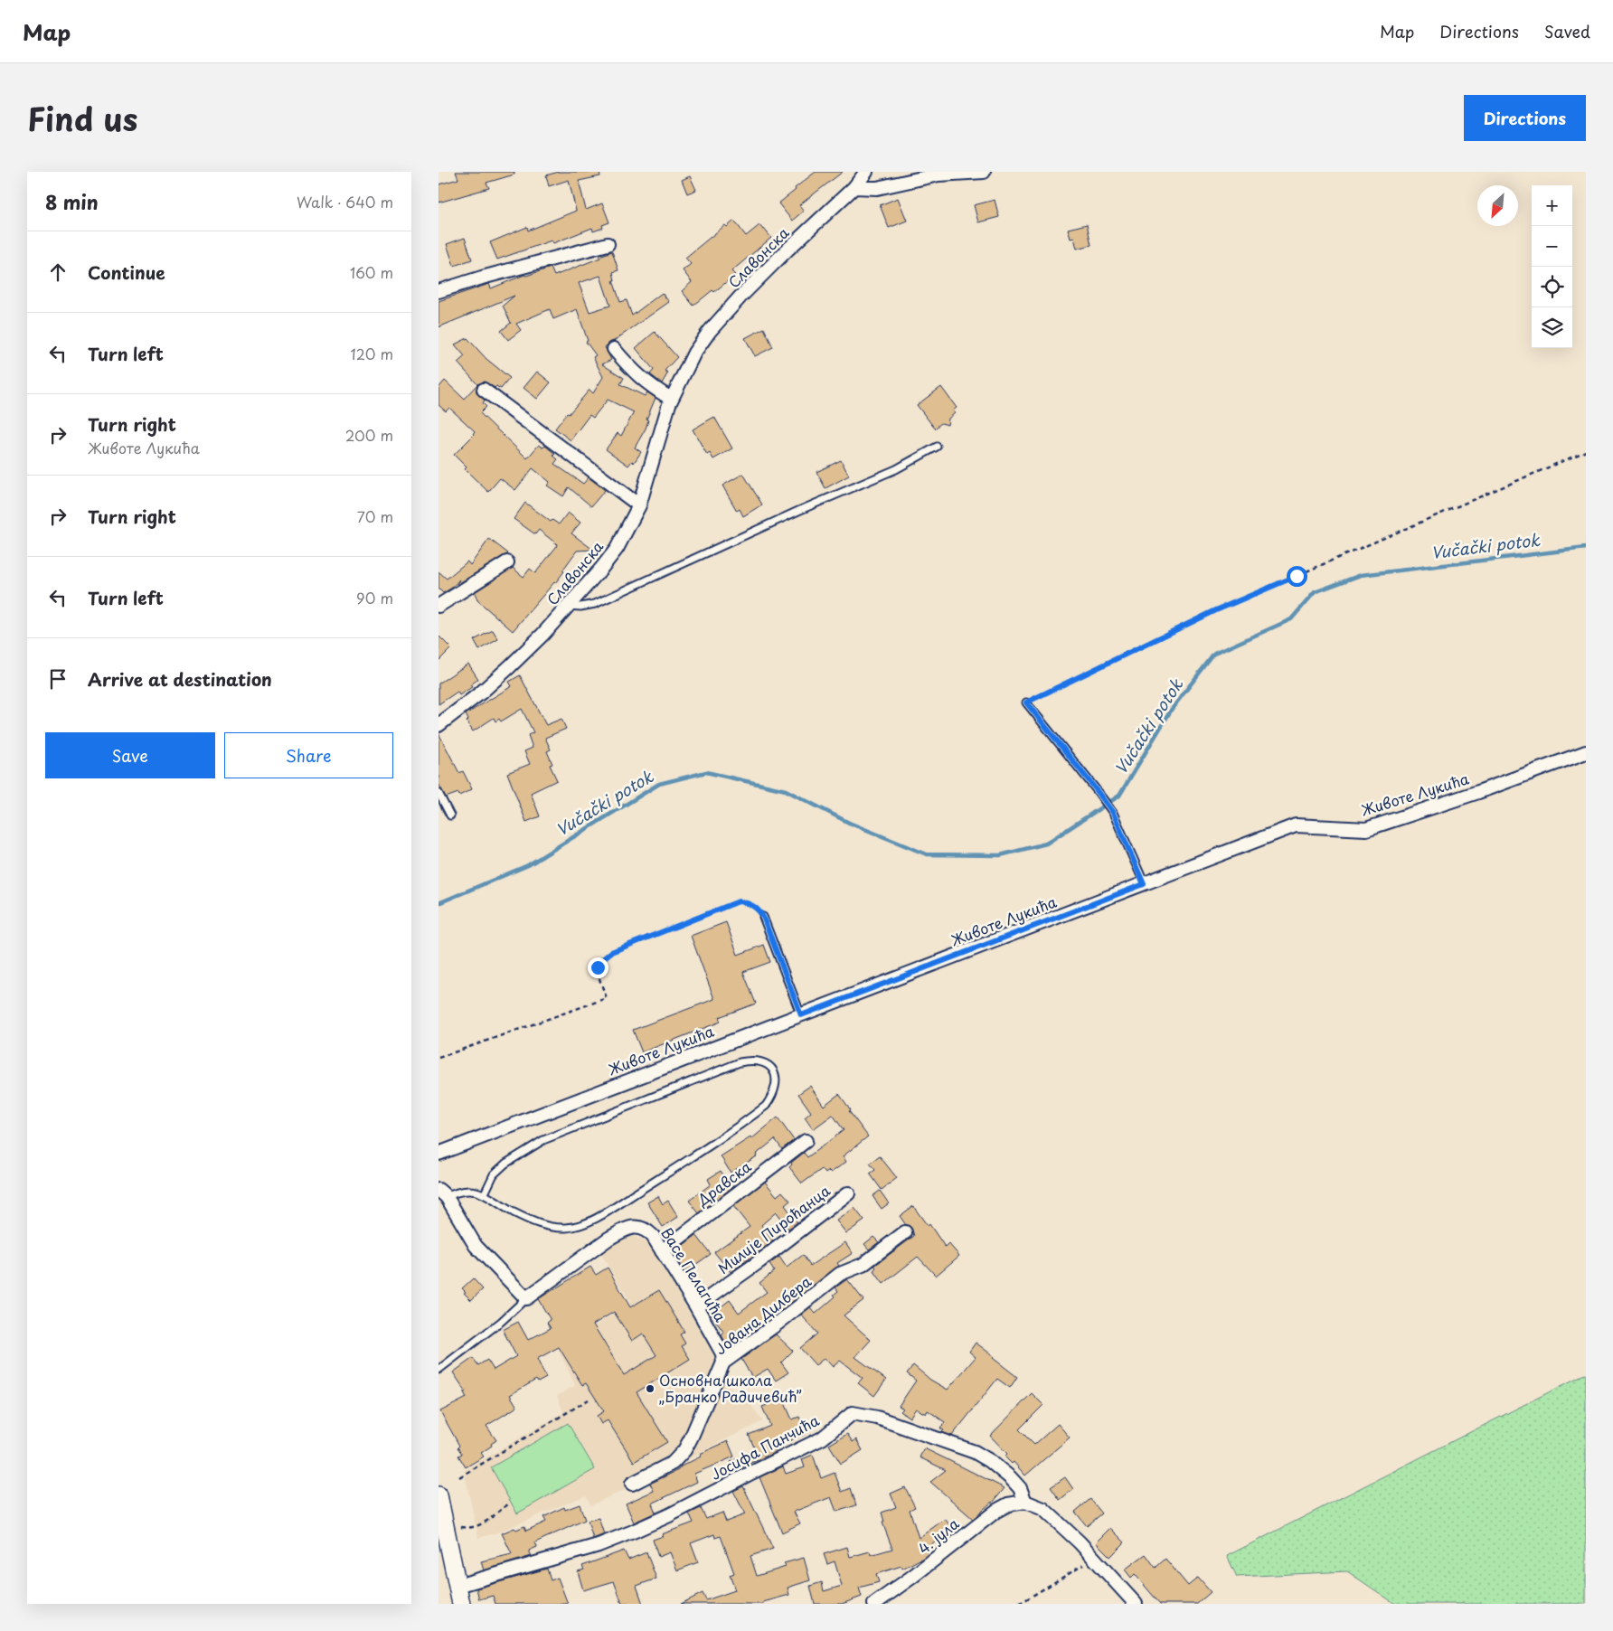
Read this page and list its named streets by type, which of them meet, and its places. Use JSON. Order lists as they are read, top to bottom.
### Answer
{
  "streets": {
    "street": [
      "Славонска",
      "Животе Лукића",
      "Дравска",
      "Милије Пироћанца",
      "Васе Пелагића",
      "Јована Дилбера",
      "Јосифа Панчића",
      "4. јула"
    ]
  },
  "crossings": [
    ["Дравска", "Васе Пелагића"],
    ["Милије Пироћанца", "Васе Пелагића"],
    ["Васе Пелагића", "Јована Дилбера"],
    ["Јосифа Панчића", "4. јула"]
  ],
  "water": ["Vučački potok"],
  "places": ["Основна школа „Бранко Радичевић”"],
  "north": "bottom left",
  "page": {
    "header": "Map",
    "nav": ["Map", "Directions", "Saved"],
    "title": "Find us",
    "buttons": [
      "Directions",
      ["Save", "Share"]
    ],
    "heading": ["8 min", "Walk · 640 m"],
    "map_buttons": ["+", "−"],
    "list": [
      ["Continue", "160 m"],
      ["Turn left", "120 m"],
      ["Turn right", "Животе Лукића", "200 m"],
      ["Turn right", "70 m"],
      ["Turn left", "90 m"],
      "Arrive at destination"
    ]
  }
}
